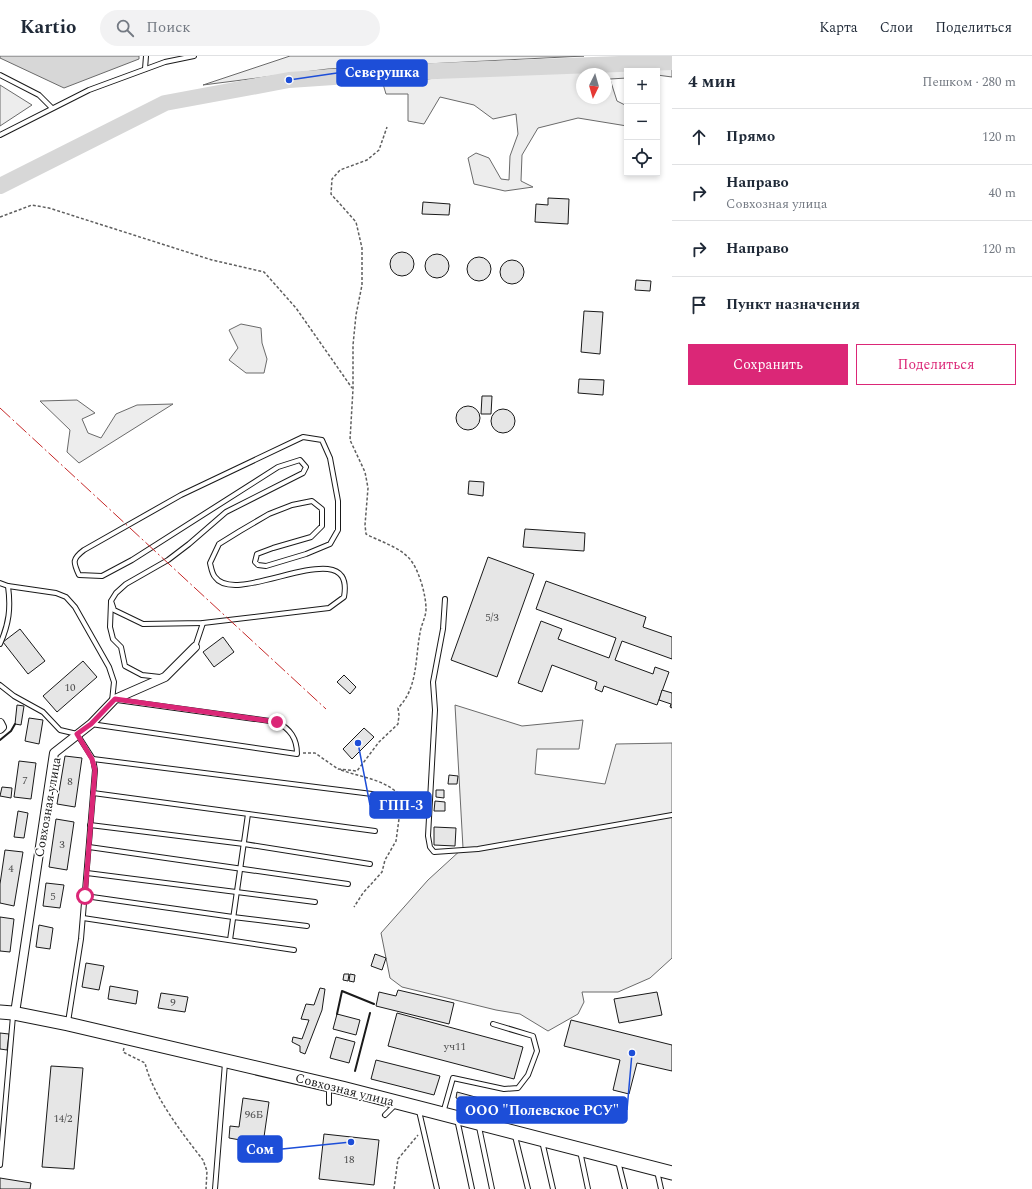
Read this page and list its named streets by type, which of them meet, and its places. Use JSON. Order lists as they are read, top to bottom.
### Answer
{
  "streets": {
    "main road": ["Совхозная улица"]
  },
  "places": [
    "Северушка",
    "ГПП-3",
    "ООО \"Полевское РСУ\"",
    "Сом"
  ],
  "house_numbers": [
    "5/3",
    "10",
    "7",
    "8",
    "3",
    "4",
    "5",
    "9",
    "уч11",
    "96Б",
    "14/2",
    "18"
  ],
  "north": "bottom",
  "page": {
    "header": "Kartio",
    "search": "Поиск",
    "nav": ["Карта", "Слои", "Поделиться"],
    "heading": ["4 мин", "Пешком · 280 m"],
    "map_buttons": ["+", "−"],
    "list": [
      ["Прямо", "120 m"],
      ["Направо", "Совхозная улица", "40 m"],
      ["Направо", "120 m"],
      "Пункт назначения"
    ],
    "buttons": ["Сохранить", "Поделиться"]
  }
}
